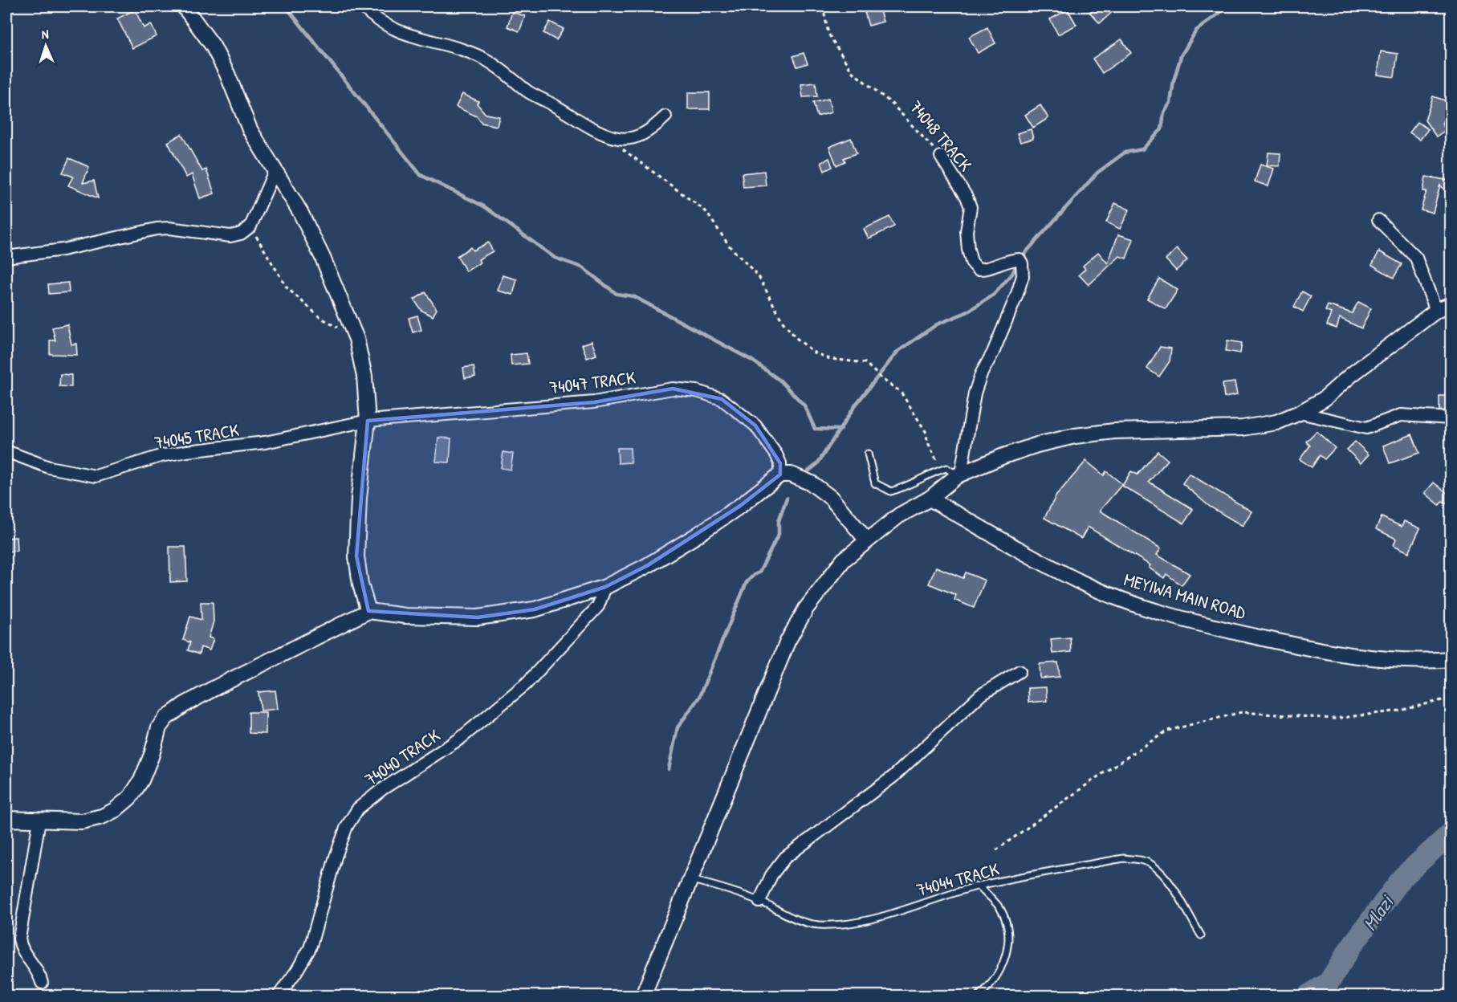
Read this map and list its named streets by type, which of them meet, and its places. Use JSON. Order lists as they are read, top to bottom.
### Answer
{
  "streets": {
    "street": [
      "74048 TRACK",
      "74047 TRACK",
      "74045 TRACK",
      "MEYIWA MAIN ROAD",
      "74040 TRACK"
    ],
    "lane": ["74044 TRACK"]
  },
  "crossings": [
    ["74047 TRACK", "74045 TRACK"]
  ],
  "water": ["Mlazi"],
  "north": "top"
}
